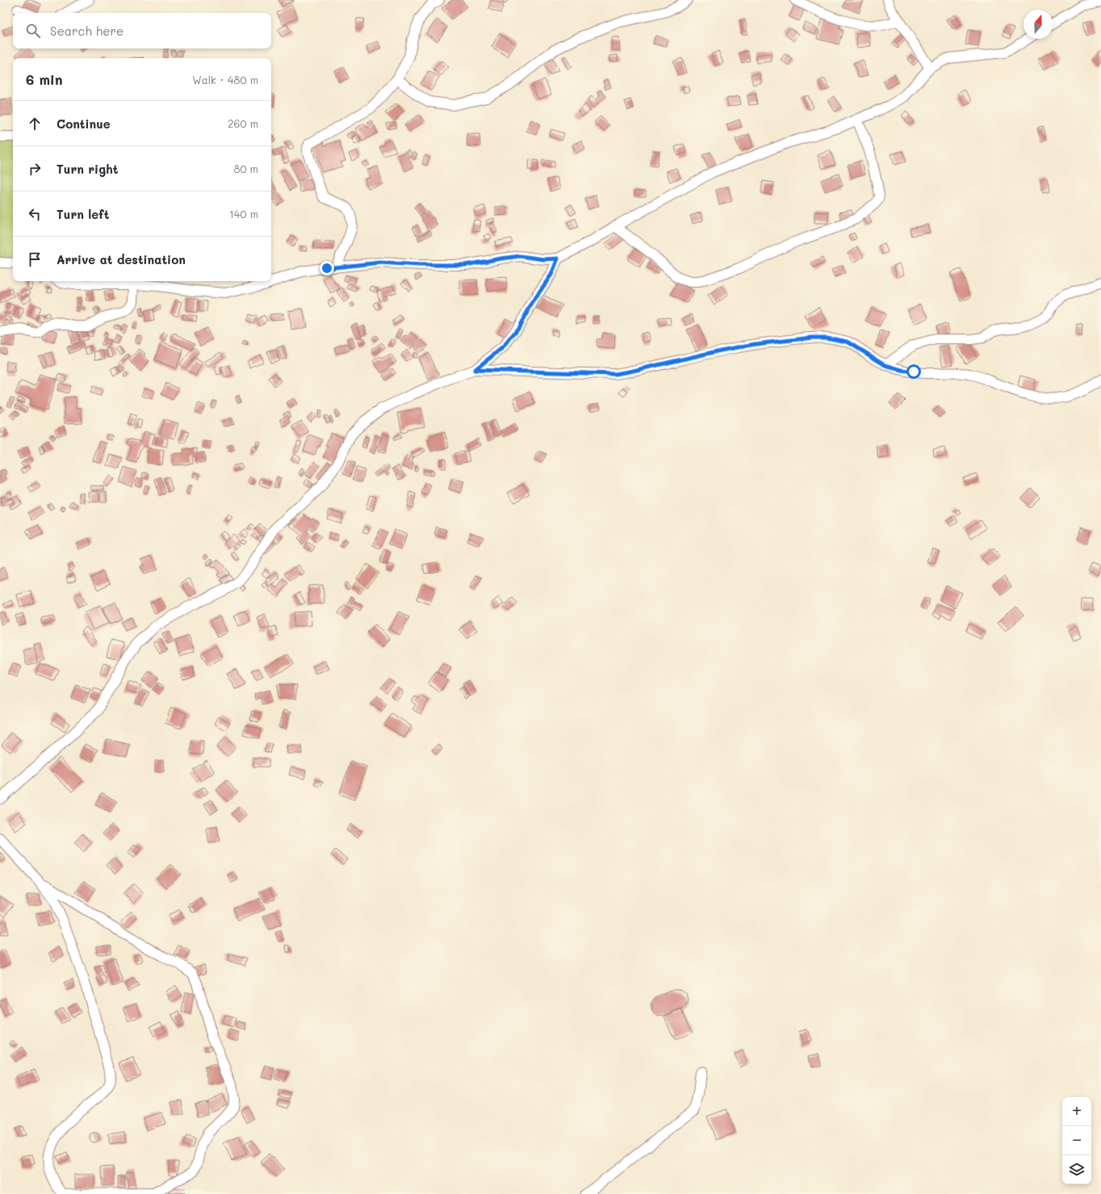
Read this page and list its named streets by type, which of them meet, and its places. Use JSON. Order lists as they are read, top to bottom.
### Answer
{
  "north": "top",
  "page": {
    "search": "Search here",
    "heading": ["6 min", "Walk · 480 m"],
    "list": [
      ["Continue", "260 m"],
      ["Turn right", "80 m"],
      ["Turn left", "140 m"],
      "Arrive at destination"
    ],
    "map_buttons": ["+", "−"]
  }
}
